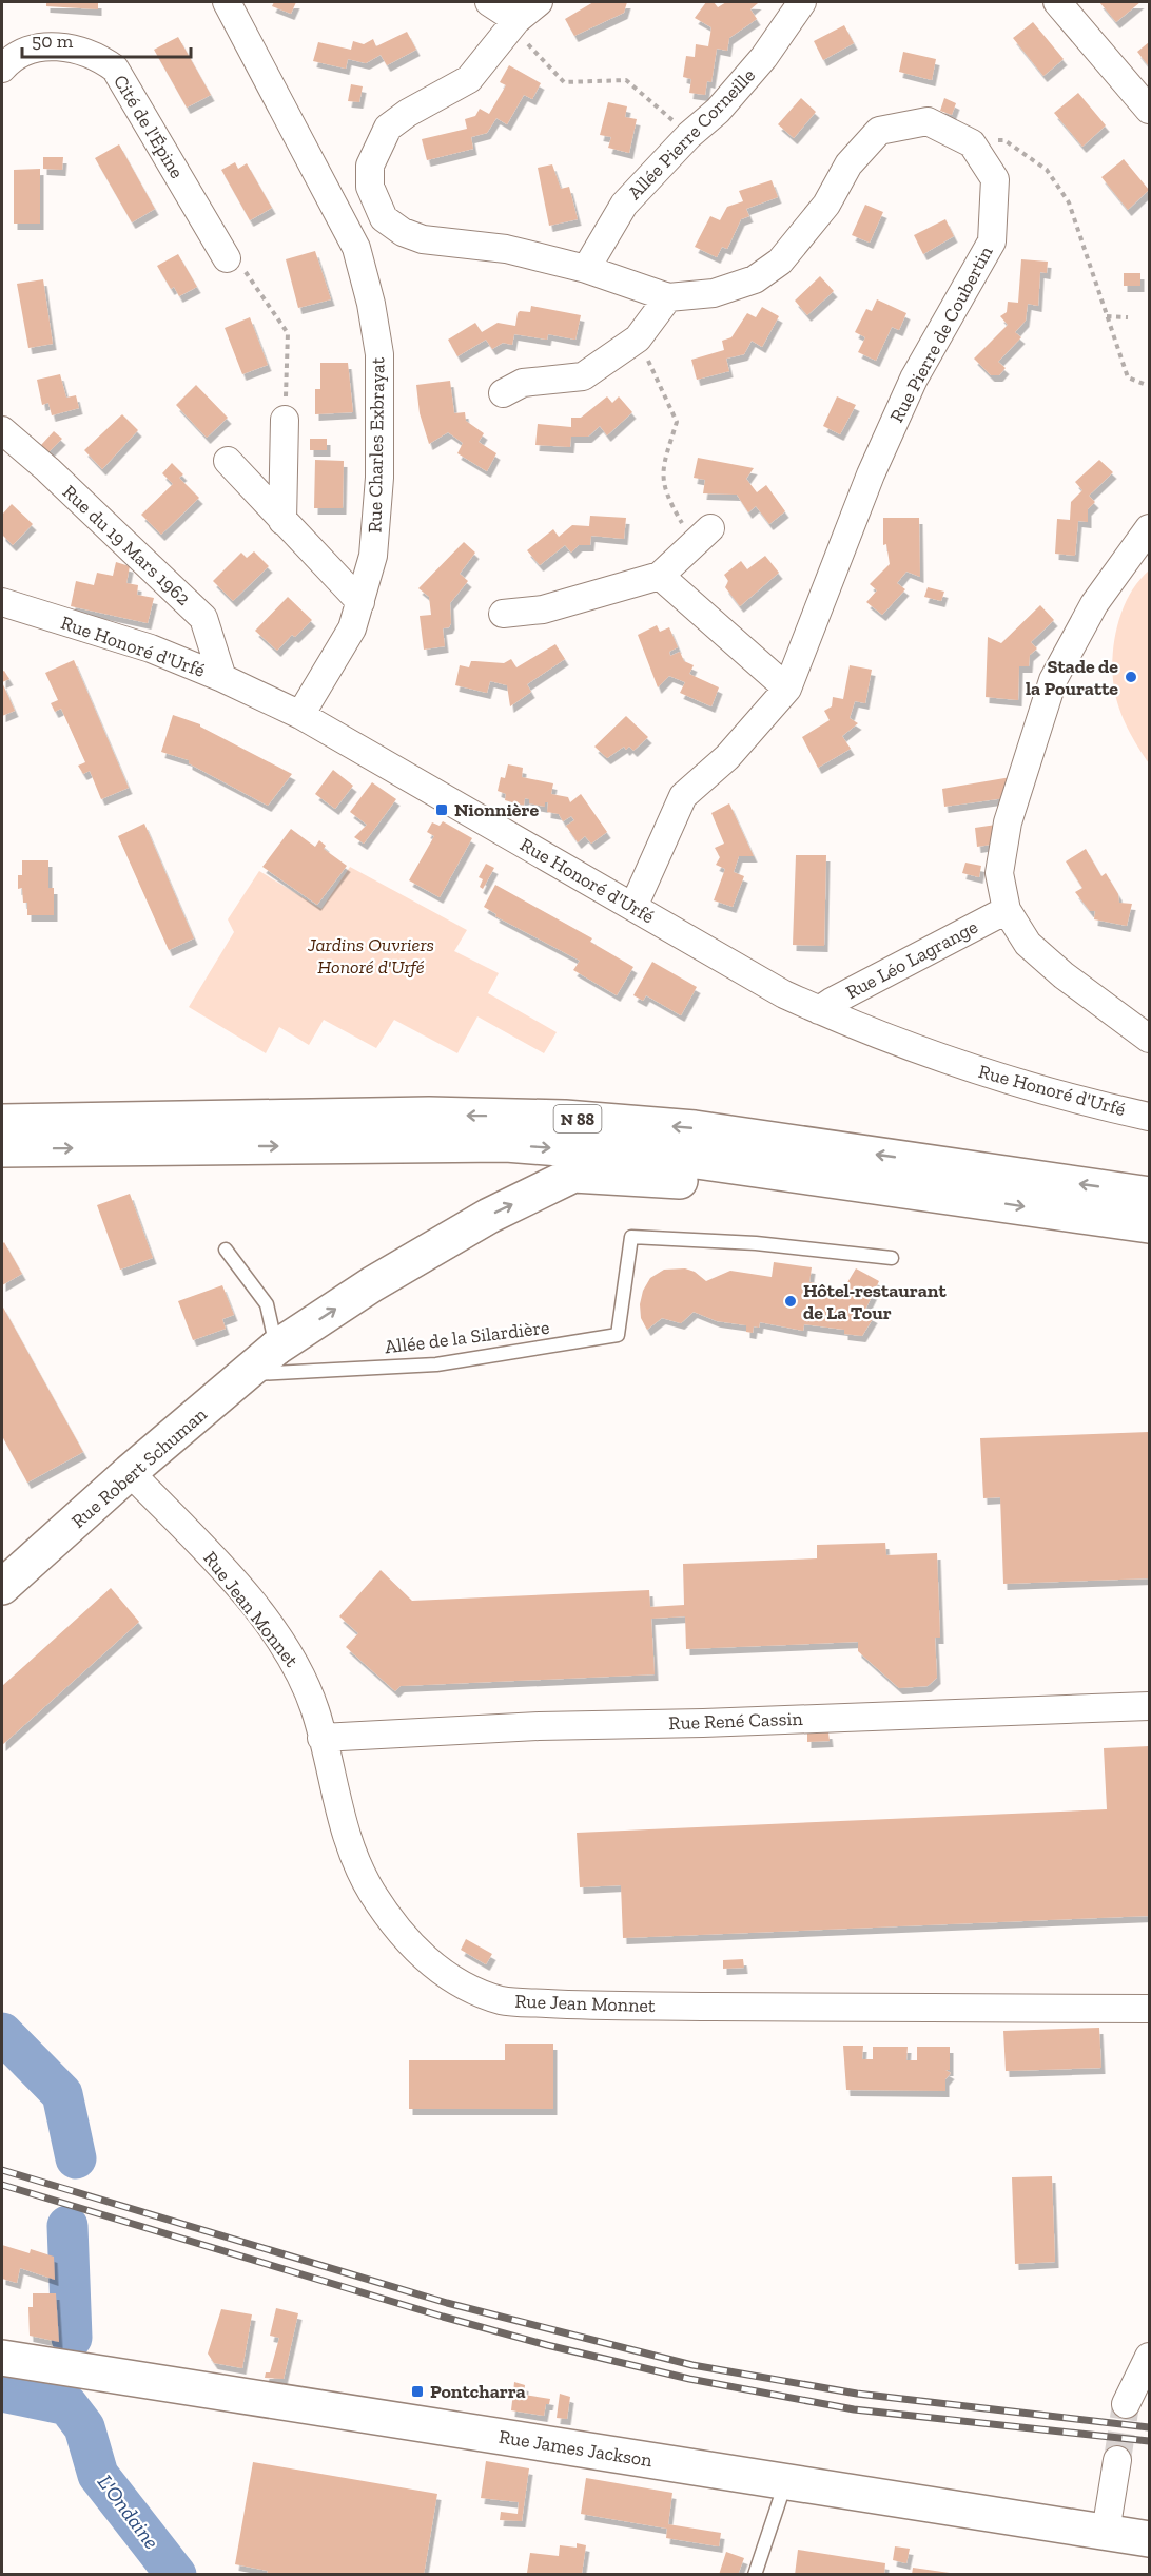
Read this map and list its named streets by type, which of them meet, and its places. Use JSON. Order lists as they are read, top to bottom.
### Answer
{
  "streets": {
    "main road": ["N 88", "Rue Robert Schuman", "Rue James Jackson"],
    "street": [
      "Cité de l'Épine",
      "Allée Pierre Corneille",
      "Rue Pierre de Coubertin",
      "Rue Charles Exbrayat",
      "Rue du 19 Mars 1962",
      "Rue Honoré d'Urfé",
      "Rue Léo Lagrange",
      "Rue Jean Monnet",
      "Rue René Cassin"
    ],
    "lane": ["Allée de la Silardière"]
  },
  "crossings": [
    ["Rue Pierre de Coubertin", "Rue Honoré d'Urfé"],
    ["Rue Charles Exbrayat", "Rue Honoré d'Urfé"],
    ["Rue du 19 Mars 1962", "Rue Honoré d'Urfé"],
    ["Rue Honoré d'Urfé", "Rue Léo Lagrange"],
    ["N 88", "Rue Robert Schuman"],
    ["Allée de la Silardière", "Rue Robert Schuman"],
    ["Rue Robert Schuman", "Rue Jean Monnet"],
    ["Rue Jean Monnet", "Rue René Cassin"]
  ],
  "water": ["L'Ondaine"],
  "parks": ["Jardins Ouvriers Honoré d'Urfé"],
  "places": {
    "other": ["Stade de la Pouratte", "Hôtel-restaurant de La Tour"],
    "transit": ["Nionnière", "Pontcharra"]
  },
  "scale_bar": "50 m"
}
